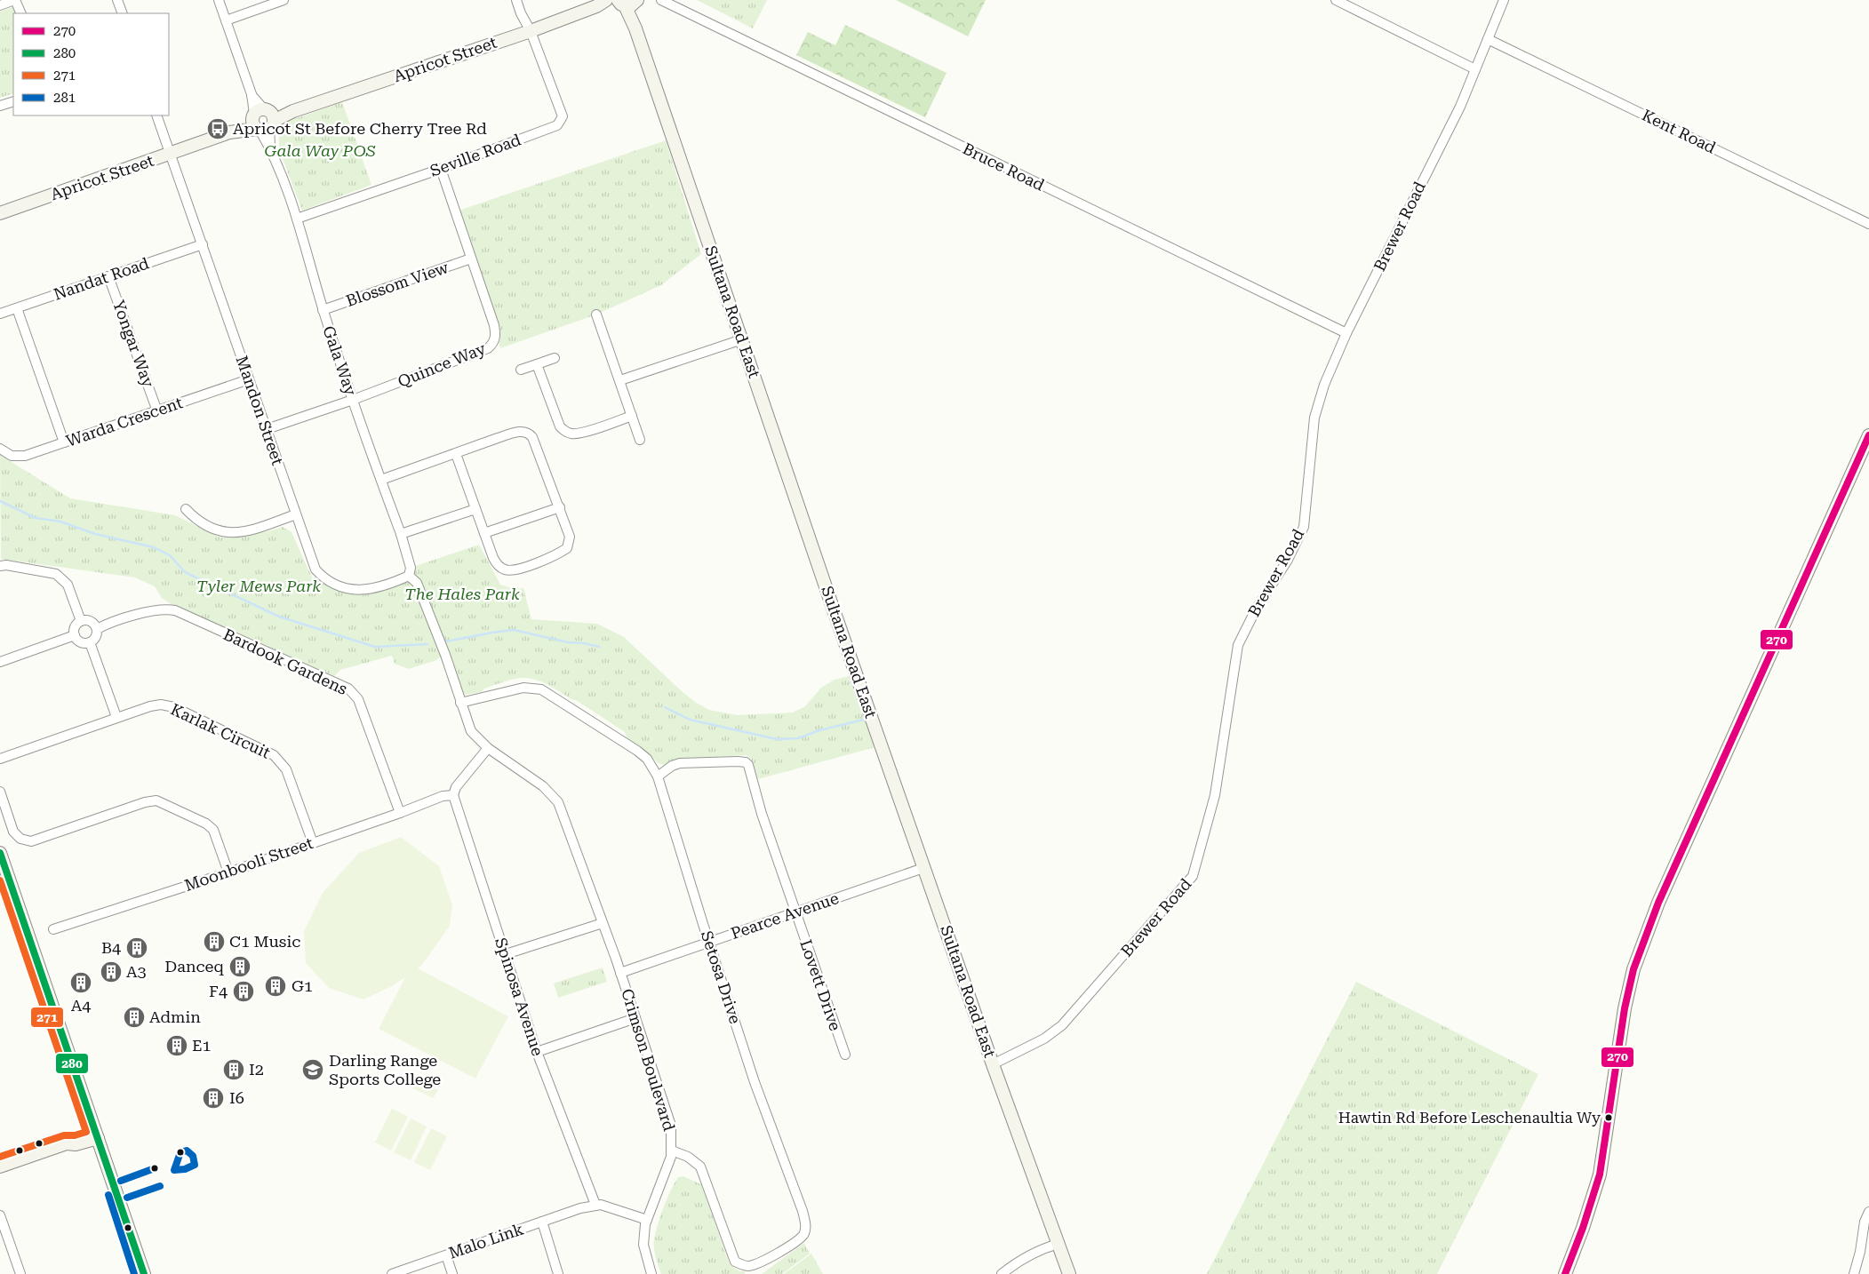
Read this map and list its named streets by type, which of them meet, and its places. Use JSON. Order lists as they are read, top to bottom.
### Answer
{
  "streets": {
    "street": [
      "Apricot Street",
      "Kent Road",
      "Seville Road",
      "Bruce Road",
      "Brewer Road",
      "Nandat Road",
      "Blossom View",
      "Sultana Road East",
      "Yongar Way",
      "Gala Way",
      "Quince Way",
      "Mandon Street",
      "Warda Crescent",
      "Bardook Gardens",
      "Karlak Circuit",
      "Moonbooli Street",
      "Pearce Avenue",
      "Setosa Drive",
      "Lovett Drive",
      "Spinosa Avenue",
      "Crimson Boulevard",
      "Malo Link"
    ]
  },
  "crossings": [
    ["Apricot Street", "Seville Road"],
    ["Apricot Street", "Sultana Road East"],
    ["Apricot Street", "Gala Way"],
    ["Apricot Street", "Mandon Street"],
    ["Kent Road", "Brewer Road"],
    ["Seville Road", "Gala Way"],
    ["Seville Road", "Quince Way"],
    ["Bruce Road", "Brewer Road"],
    ["Brewer Road", "Sultana Road East"],
    ["Nandat Road", "Yongar Way"],
    ["Nandat Road", "Mandon Street"],
    ["Blossom View", "Gala Way"],
    ["Blossom View", "Quince Way"],
    ["Sultana Road East", "Pearce Avenue"],
    ["Yongar Way", "Warda Crescent"],
    ["Gala Way", "Quince Way"],
    ["Gala Way", "Mandon Street"],
    ["Gala Way", "Setosa Drive"],
    ["Quince Way", "Mandon Street"],
    ["Mandon Street", "Warda Crescent"],
    ["Bardook Gardens", "Moonbooli Street"],
    ["Karlak Circuit", "Moonbooli Street"],
    ["Moonbooli Street", "Spinosa Avenue"],
    ["Pearce Avenue", "Setosa Drive"],
    ["Pearce Avenue", "Lovett Drive"],
    ["Pearce Avenue", "Crimson Boulevard"],
    ["Setosa Drive", "Lovett Drive"],
    ["Setosa Drive", "Crimson Boulevard"],
    ["Spinosa Avenue", "Malo Link"]
  ],
  "parks": ["Gala Way POS", "Tyler Mews Park", "The Hales Park"],
  "places": {
    "bus stop": ["Apricot St Before Cherry Tree Rd"],
    "building": [
      "C1 Music",
      "B4",
      "Danceq",
      "A3",
      "A4",
      "G1",
      "F4",
      "Admin",
      "E1",
      "I2",
      "I6"
    ],
    "school or university": ["Darling Range Sports College"],
    "other": ["Hawtin Rd Before Leschenaultia Wy"]
  },
  "lines": [
    "transit line 270",
    "transit line 280",
    "transit line 271",
    "transit line 281"
  ],
  "legend": [
    "270",
    "280",
    "271",
    "281"
  ]
}
